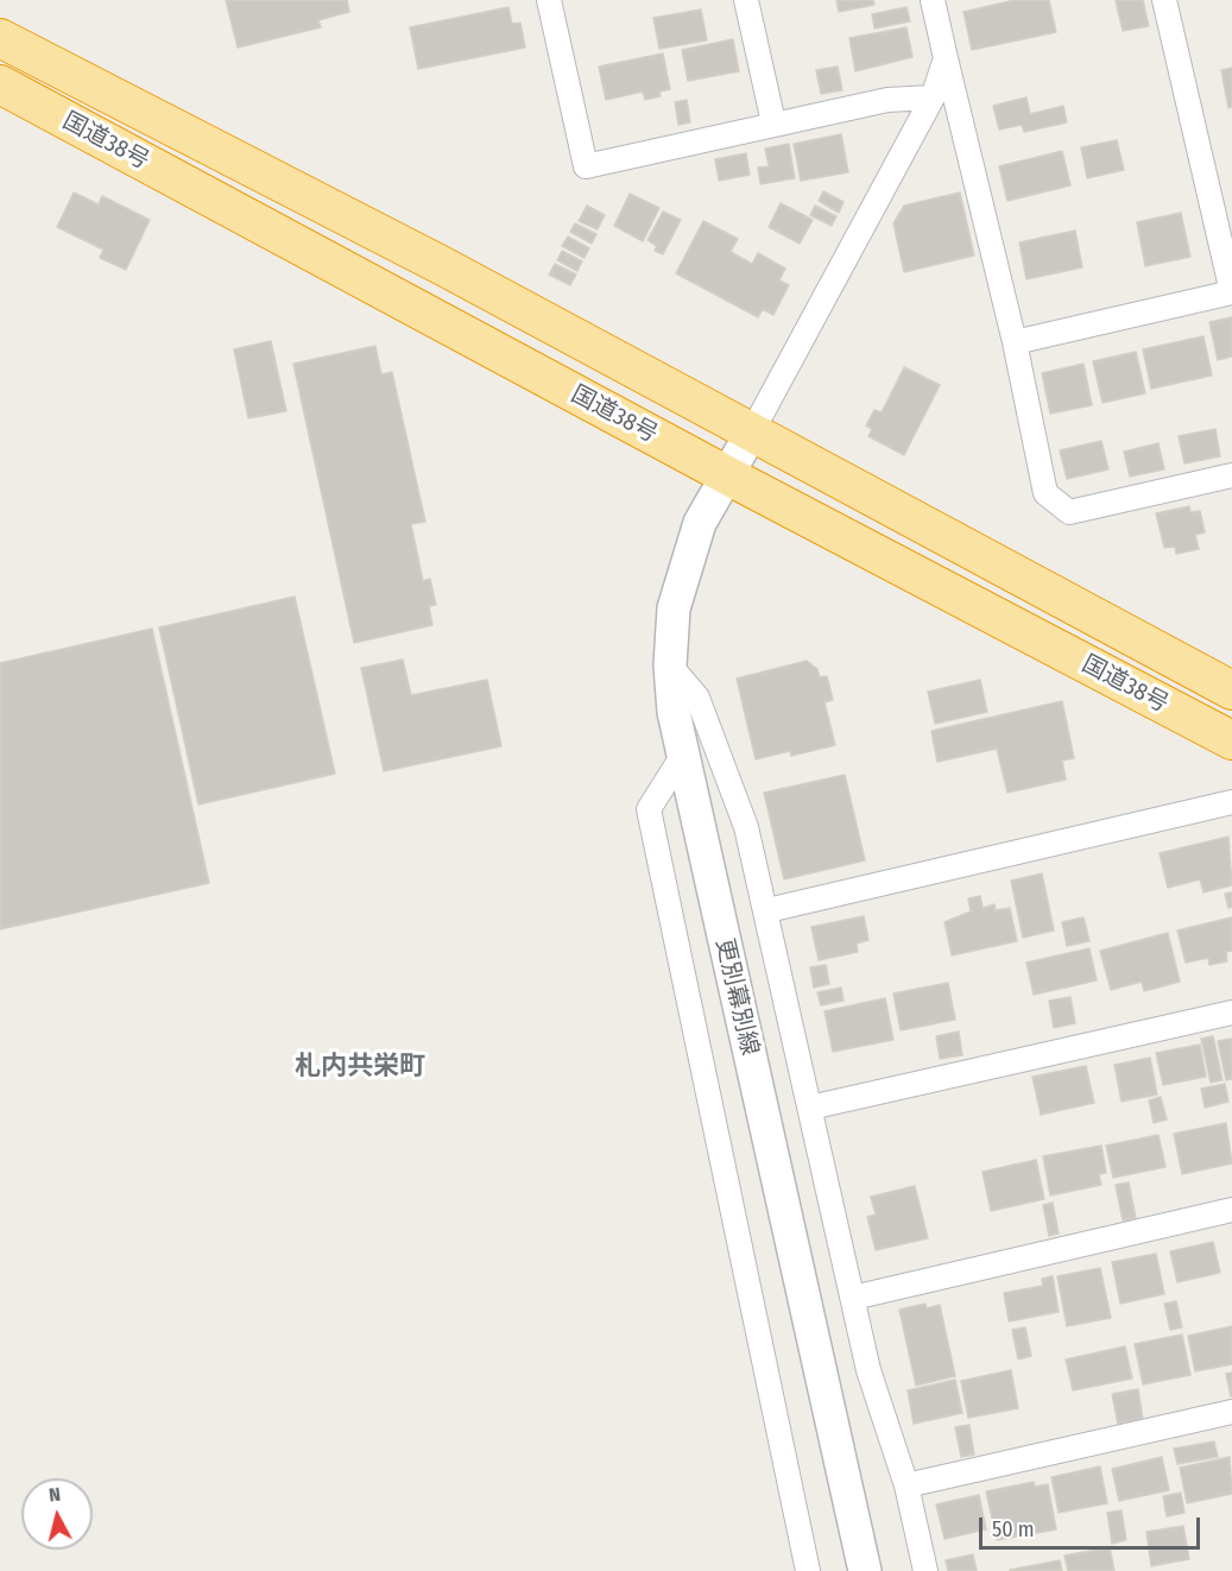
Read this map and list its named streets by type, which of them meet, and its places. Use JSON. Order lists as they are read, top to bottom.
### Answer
{
  "streets": {
    "highway": ["国道38号"],
    "main road": ["更別幕別線"]
  },
  "crossings": [
    ["国道38号", "更別幕別線"]
  ],
  "districts": ["札内共栄町"],
  "scale_bar": "50 m",
  "north": "top"
}
